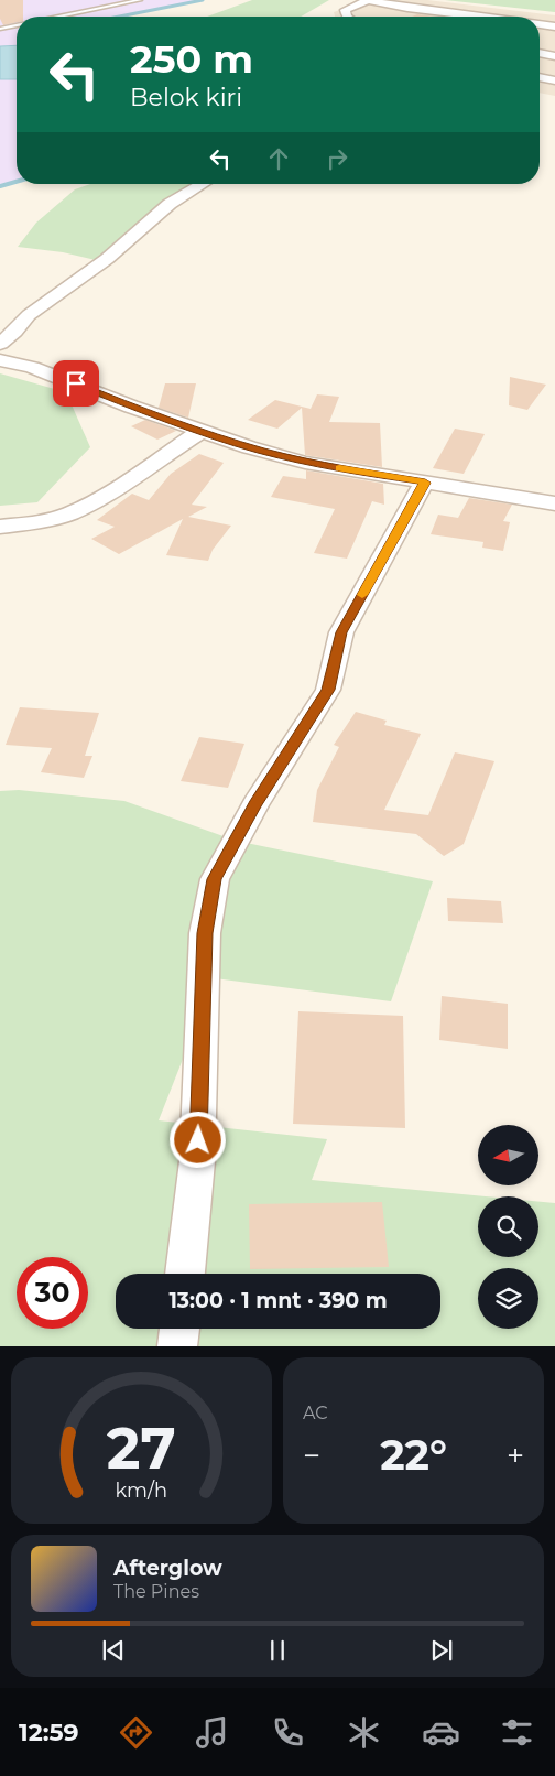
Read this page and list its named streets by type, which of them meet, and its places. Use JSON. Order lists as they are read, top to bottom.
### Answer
{
  "north": "left",
  "page": {
    "turn": ["250 m", "Belok kiri"],
    "limit": "30",
    "trip": "13:00 · 1 mnt · 390 m",
    "tile": "AC",
    "heat": ["−", "22°", "+"],
    "song": ["Afterglow", "The Pines"],
    "tabs": "12:59",
    "gauge": ["27", "km/h"]
  }
}
